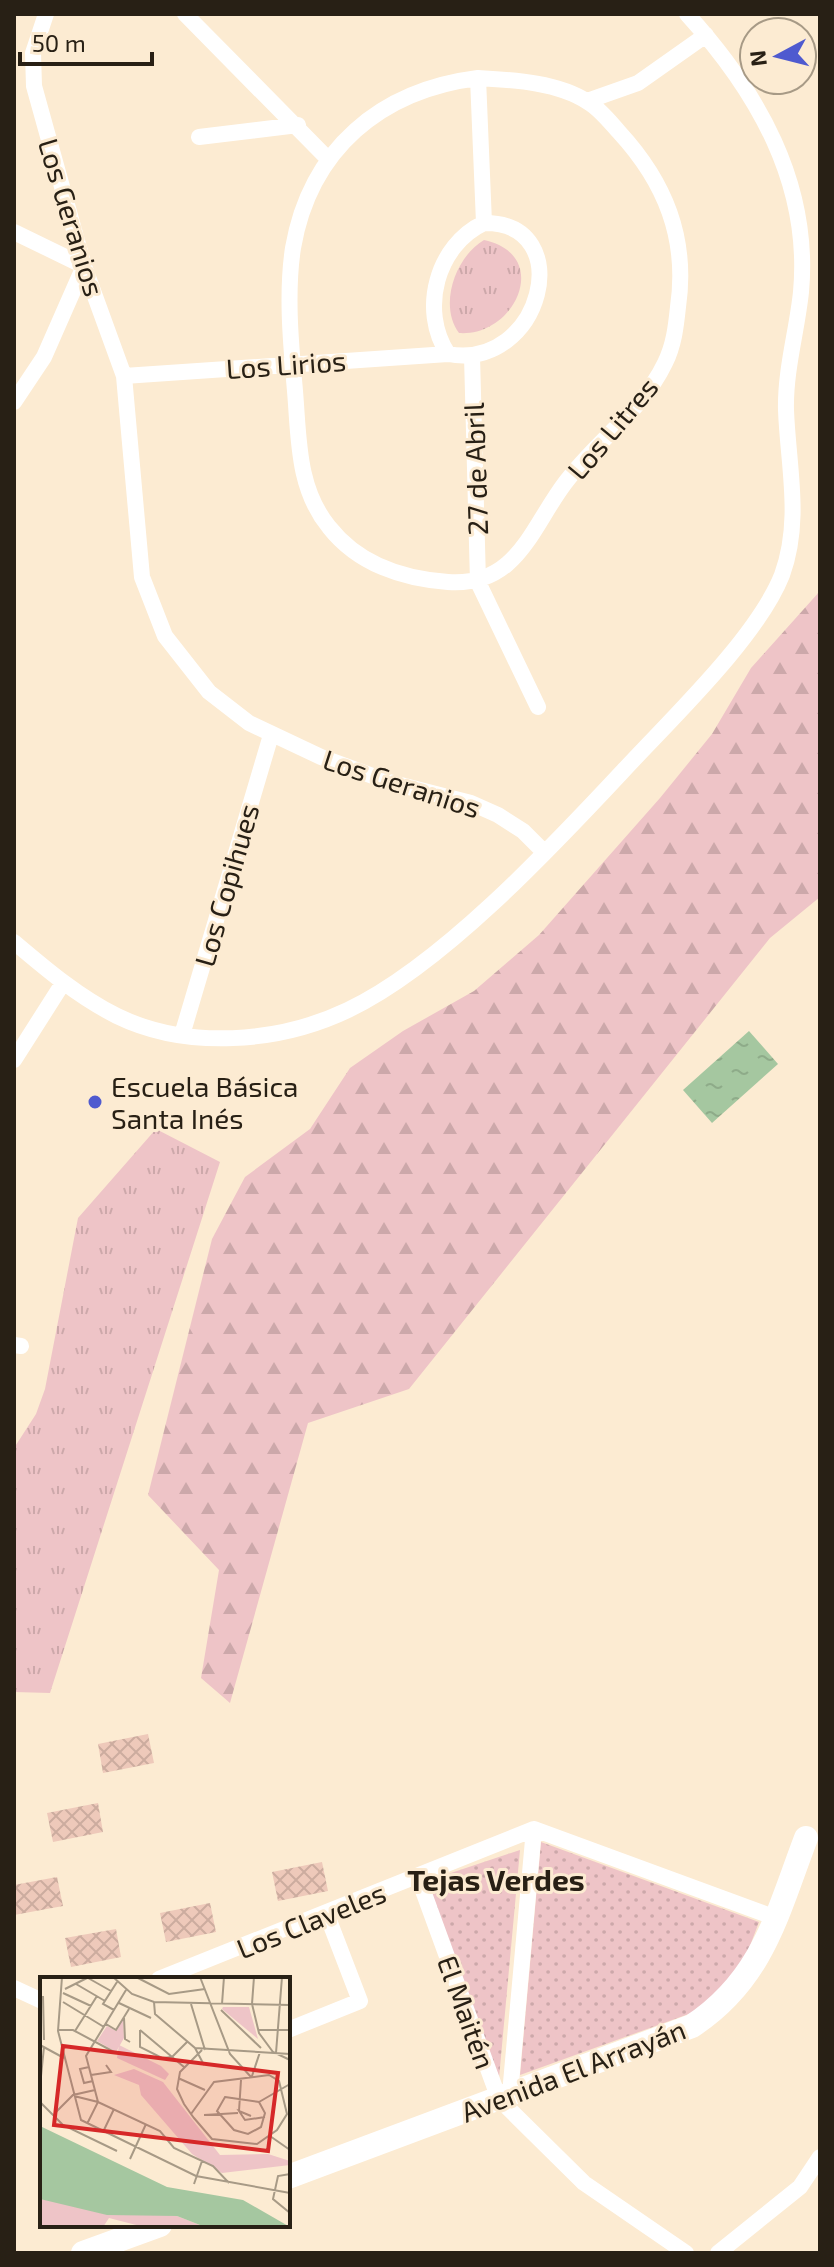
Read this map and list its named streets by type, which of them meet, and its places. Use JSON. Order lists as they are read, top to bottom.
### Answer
{
  "streets": {
    "street": [
      "Los Geranios",
      "Los Lirios",
      "Los Litres",
      "27 de Abril",
      "Los Copihues",
      "Los Claveles",
      "El Maitén",
      "Avenida El Arrayán"
    ]
  },
  "crossings": [
    ["Los Geranios", "Los Lirios"],
    ["Los Geranios", "Los Copihues"],
    ["Los Lirios", "Los Litres"],
    ["Los Lirios", "27 de Abril"],
    ["Los Litres", "27 de Abril"],
    ["Los Claveles", "El Maitén"],
    ["El Maitén", "Avenida El Arrayán"]
  ],
  "districts": ["Tejas Verdes"],
  "places": ["Escuela Básica Santa Inés"],
  "scale_bar": "50 m",
  "north": "left"
}
